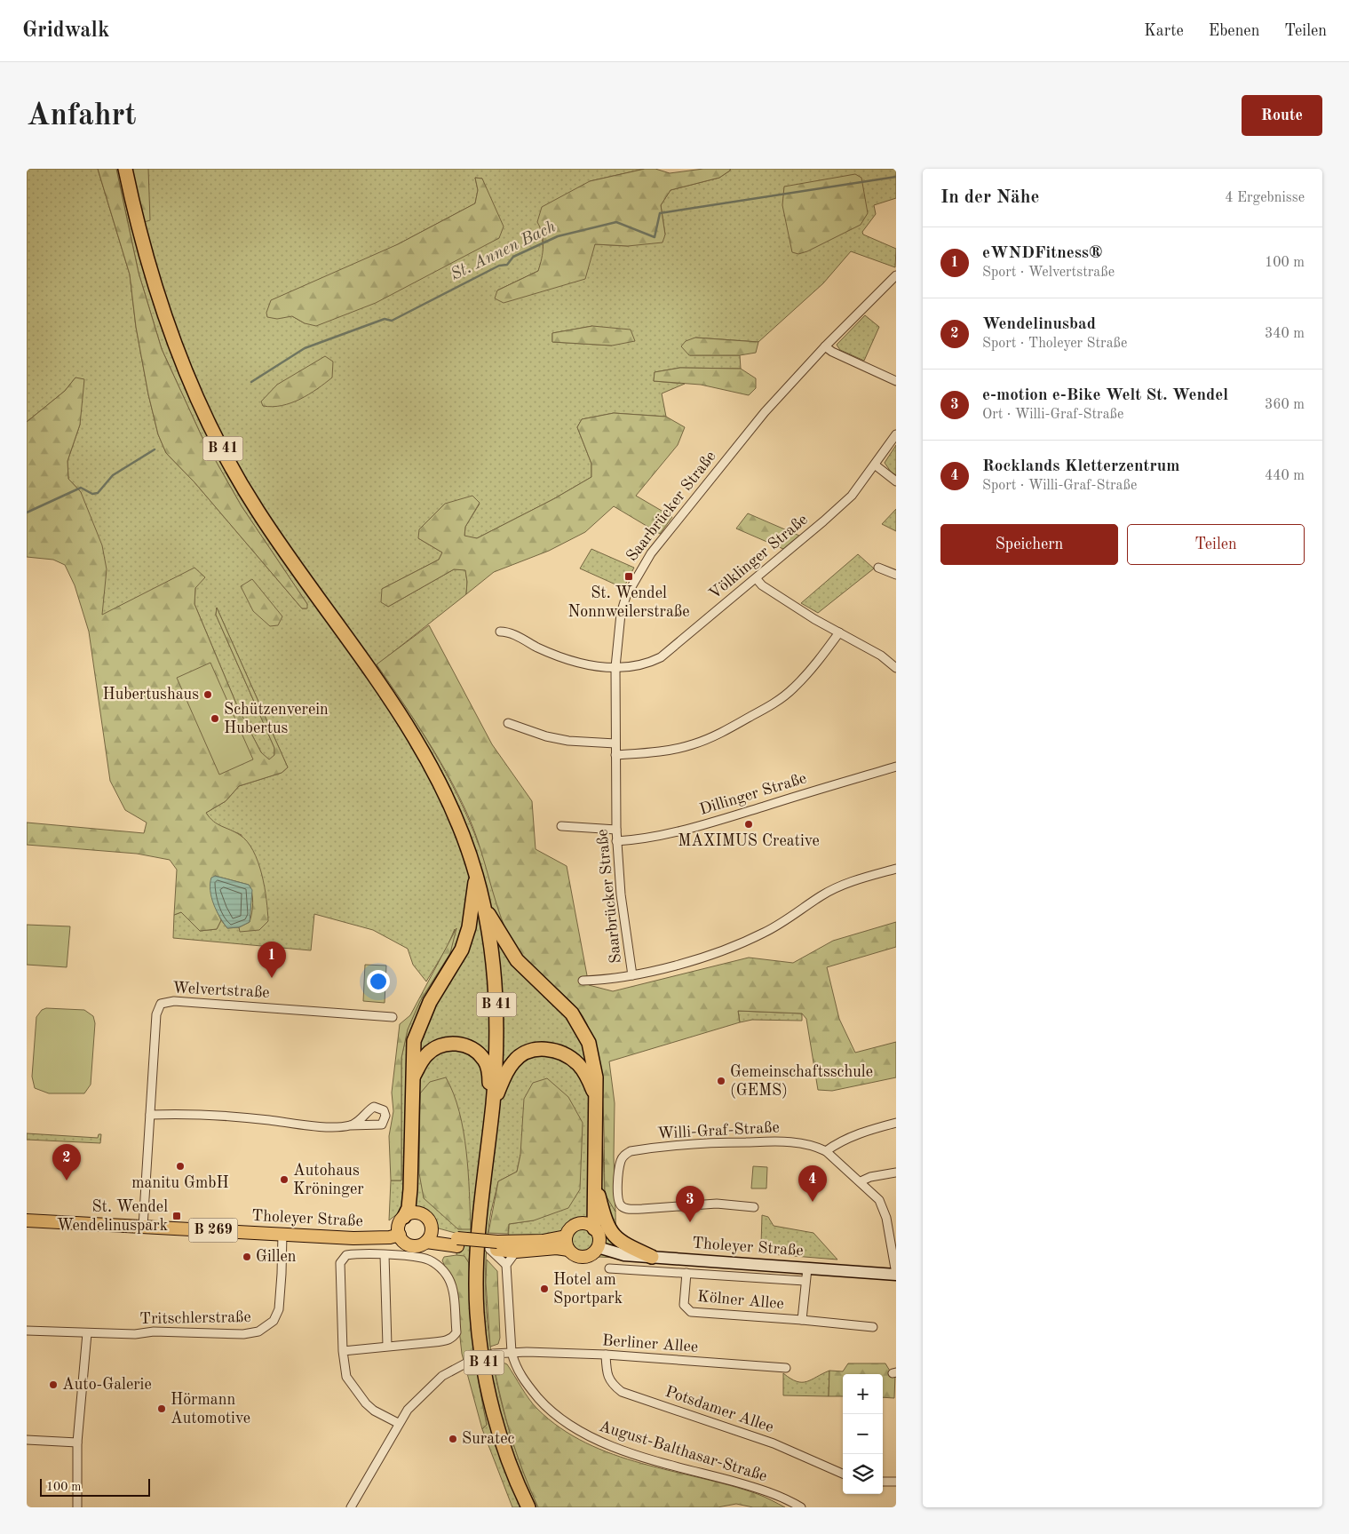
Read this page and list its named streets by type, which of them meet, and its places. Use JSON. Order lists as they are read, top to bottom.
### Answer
{
  "streets": {
    "highway": ["B 41"],
    "main road": ["Tholeyer Straße", "B 269"],
    "street": [
      "Saarbrücker Straße",
      "Völklinger Straße",
      "Dillinger Straße",
      "Welvertstraße",
      "Willi-Graf-Straße",
      "Kölner Allee",
      "Tritschlerstraße",
      "Berliner Allee",
      "Potsdamer Allee",
      "August-Balthasar-Straße"
    ]
  },
  "crossings": [
    ["Saarbrücker Straße", "Völklinger Straße"],
    ["Saarbrücker Straße", "Dillinger Straße"],
    ["Welvertstraße", "Tholeyer Straße"],
    ["Willi-Graf-Straße", "Tholeyer Straße"],
    ["Tholeyer Straße", "Kölner Allee"],
    ["Tholeyer Straße", "Tritschlerstraße"],
    ["Berliner Allee", "Potsdamer Allee"],
    ["Berliner Allee", "August-Balthasar-Straße"]
  ],
  "water": ["St. Annen Bach"],
  "places": {
    "transit": ["St. Wendel Nonnweilerstraße", "St. Wendel Wendelinuspark"],
    "other": [
      "Hubertushaus",
      "Schützenverein Hubertus",
      "MAXIMUS Creative",
      "Gemeinschaftsschule (GEMS)",
      "manitu GmbH",
      "Autohaus Kröninger",
      "Gillen",
      "Hotel am Sportpark",
      "Auto-Galerie",
      "Hörmann Automotive",
      "Suratec"
    ]
  },
  "scale_bar": "100 m",
  "page": {
    "header": "Gridwalk",
    "nav": ["Karte", "Ebenen", "Teilen"],
    "buttons": [
      "Route",
      ["Speichern", "Teilen"]
    ],
    "title": "Anfahrt",
    "heading": ["In der Nähe", "4 Ergebnisse"],
    "list": [
      {
        "mark": "1",
        "name": "eWNDFitness®",
        "note": "Sport · Welvertstraße",
        "value": "100 m"
      },
      {
        "mark": "2",
        "name": "Wendelinusbad",
        "note": "Sport · Tholeyer Straße",
        "value": "340 m"
      },
      {
        "mark": "3",
        "name": "e-motion e-Bike Welt St. Wendel",
        "note": "Ort · Willi-Graf-Straße",
        "value": "360 m"
      },
      {
        "mark": "4",
        "name": "Rocklands Kletterzentrum",
        "note": "Sport · Willi-Graf-Straße",
        "value": "440 m"
      }
    ],
    "pins": [
      "1",
      "2",
      "4",
      "3"
    ],
    "map_buttons": ["+", "−"],
    "scale": "100 m"
  }
}
